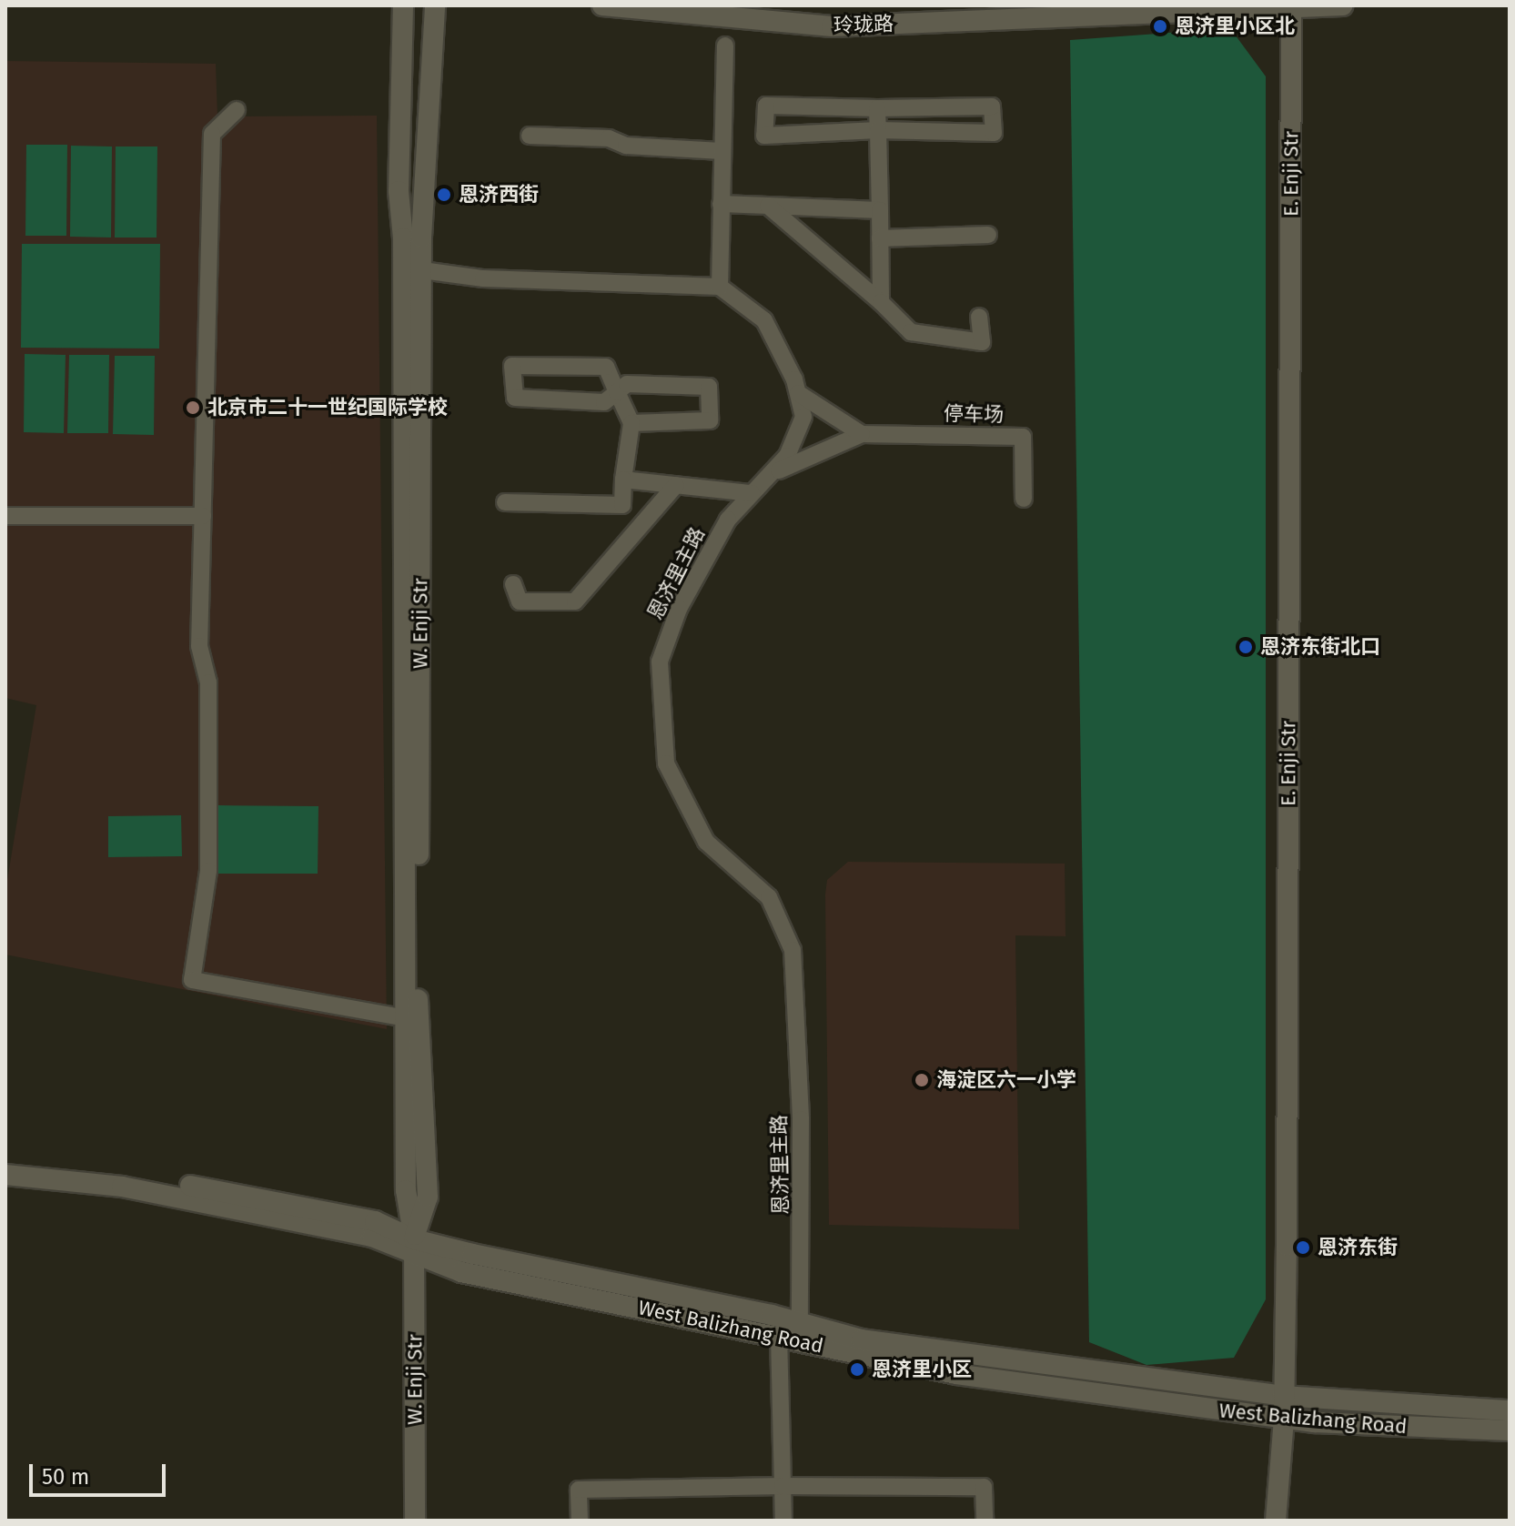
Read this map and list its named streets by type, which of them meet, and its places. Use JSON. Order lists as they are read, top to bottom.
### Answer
{
  "streets": {
    "street": [
      "玲珑路",
      "E. Enji Str",
      "停车场",
      "恩济里主路",
      "W. Enji Str",
      "West Balizhang Road"
    ]
  },
  "crossings": [
    ["玲珑路", "E. Enji Str"],
    ["E. Enji Str", "West Balizhang Road"],
    ["恩济里主路", "West Balizhang Road"],
    ["W. Enji Str", "West Balizhang Road"]
  ],
  "places": [
    "恩济里小区北",
    "恩济西街",
    "北京市二十一世纪国际学校",
    "恩济东街北口",
    "海淀区六一小学",
    "恩济东街",
    "恩济里小区"
  ],
  "scale_bar": "50 m"
}
